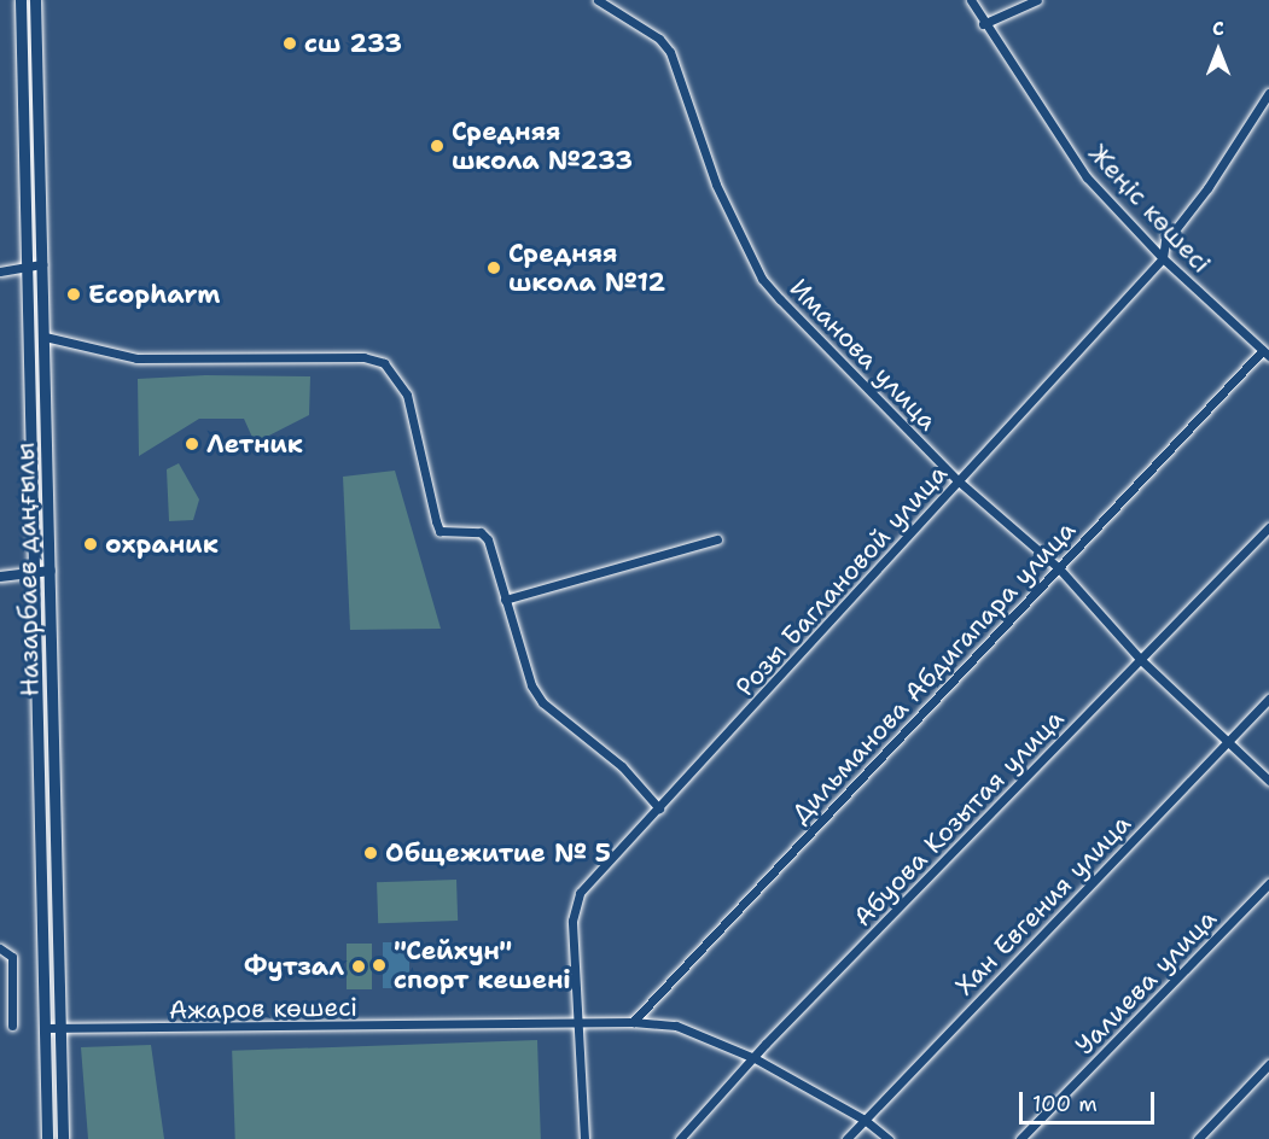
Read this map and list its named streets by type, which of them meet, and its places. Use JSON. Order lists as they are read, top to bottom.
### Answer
{
  "streets": {
    "main road": ["Назарбаев даңғылы"],
    "street": [
      "Жеңіс көшесі",
      "Иманова улица",
      "Розы Баглановой улица",
      "Дильманова Абдигапара улица",
      "Абуова Козытая улица",
      "Хан Евгения улица",
      "Уалиева улица",
      "Ажаров көшесі"
    ]
  },
  "crossings": [
    ["Жеңіс көшесі", "Розы Баглановой улица"],
    ["Жеңіс көшесі", "Дильманова Абдигапара улица"],
    ["Иманова улица", "Розы Баглановой улица"],
    ["Иманова улица", "Дильманова Абдигапара улица"],
    ["Иманова улица", "Абуова Козытая улица"],
    ["Иманова улица", "Хан Евгения улица"],
    ["Назарбаев даңғылы", "Ажаров көшесі"],
    ["Розы Баглановой улица", "Ажаров көшесі"],
    ["Дильманова Абдигапара улица", "Ажаров көшесі"],
    ["Абуова Козытая улица", "Ажаров көшесі"],
    ["Хан Евгения улица", "Ажаров көшесі"]
  ],
  "places": [
    "сш 233",
    "Средняя школа №233",
    "Средняя школа №12",
    "Ecopharm",
    "Летник",
    "охраник",
    "Общежитие № 5",
    "\"Сейхун\" спорт кешені",
    "Футзал"
  ],
  "scale_bar": "100 m",
  "north": "top"
}
